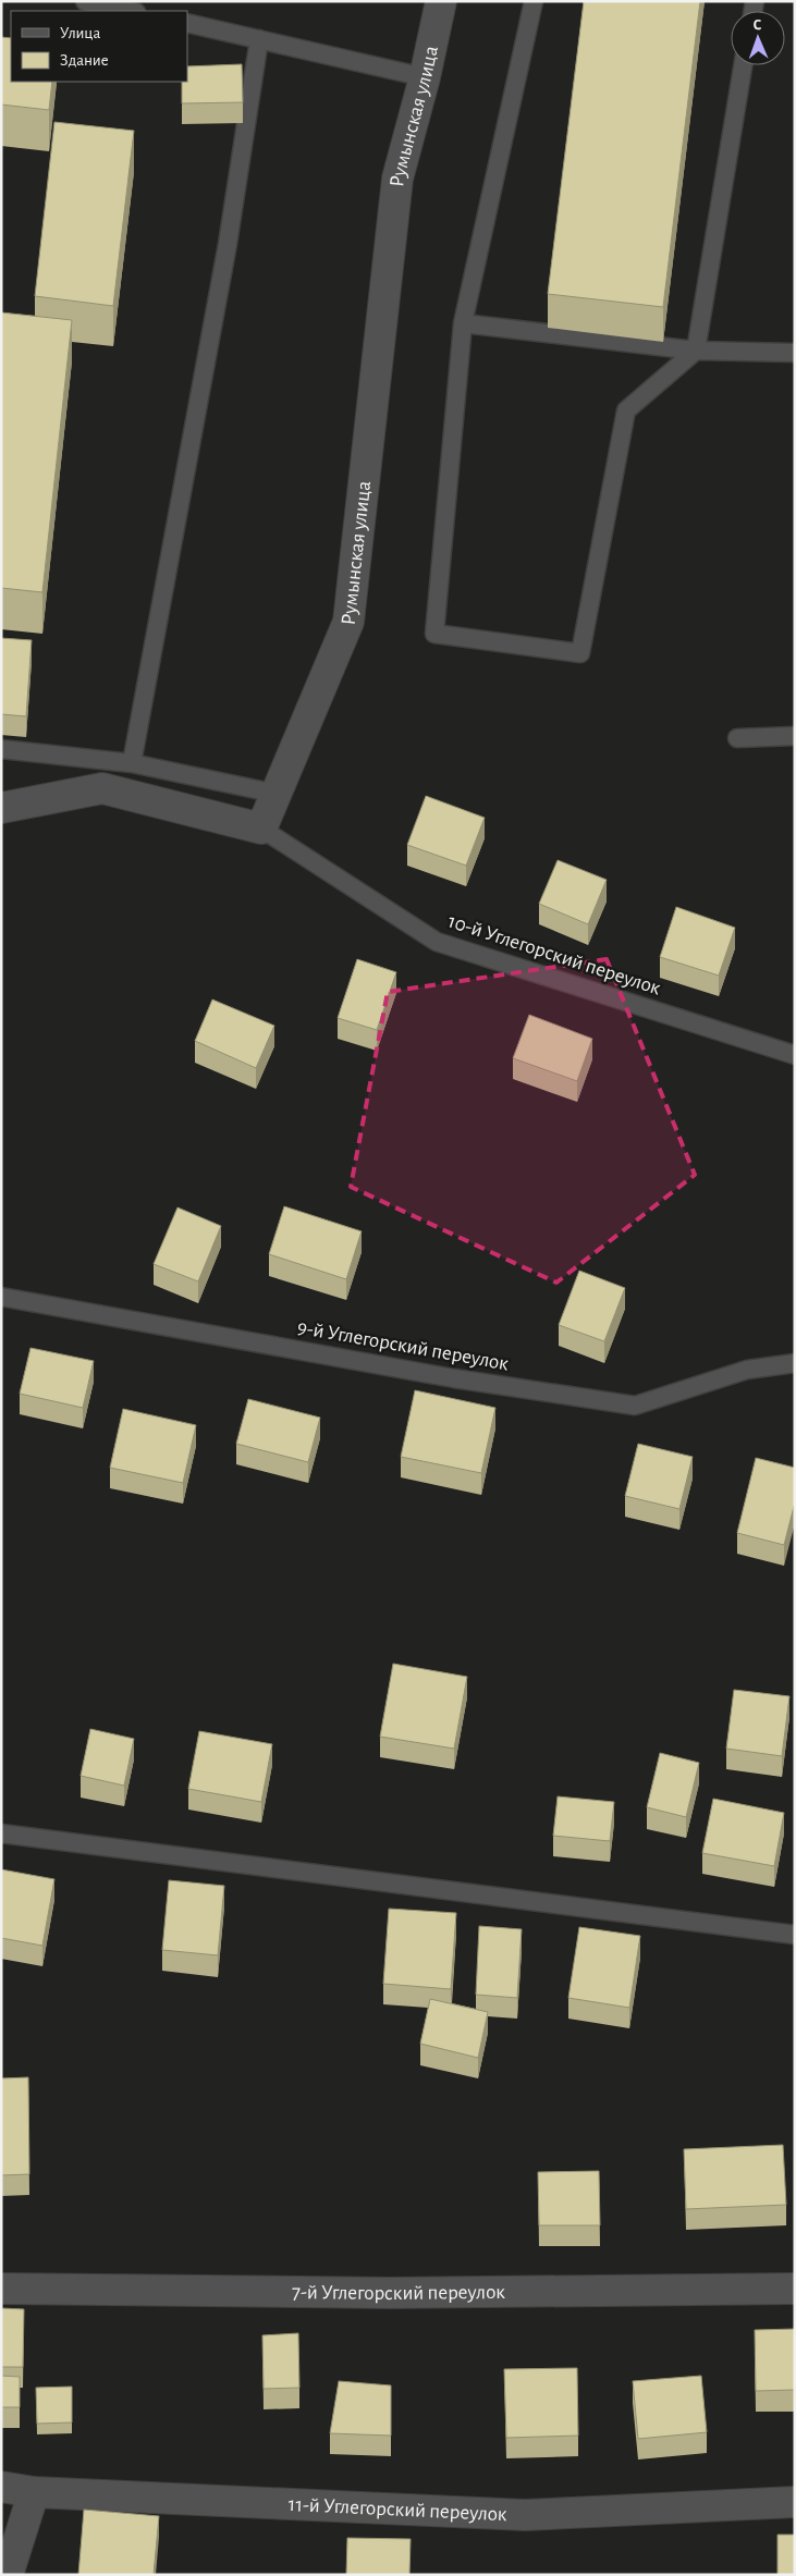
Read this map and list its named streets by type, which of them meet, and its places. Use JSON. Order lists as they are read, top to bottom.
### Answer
{
  "streets": {
    "street": ["Румынская улица", "7-й Углегорский переулок", "11-й Углегорский переулок"],
    "lane": ["10-й Углегорский переулок", "9-й Углегорский переулок"]
  },
  "crossings": [
    ["Румынская улица", "10-й Углегорский переулок"]
  ],
  "legend": ["Улица", "Здание"],
  "north": "top"
}
